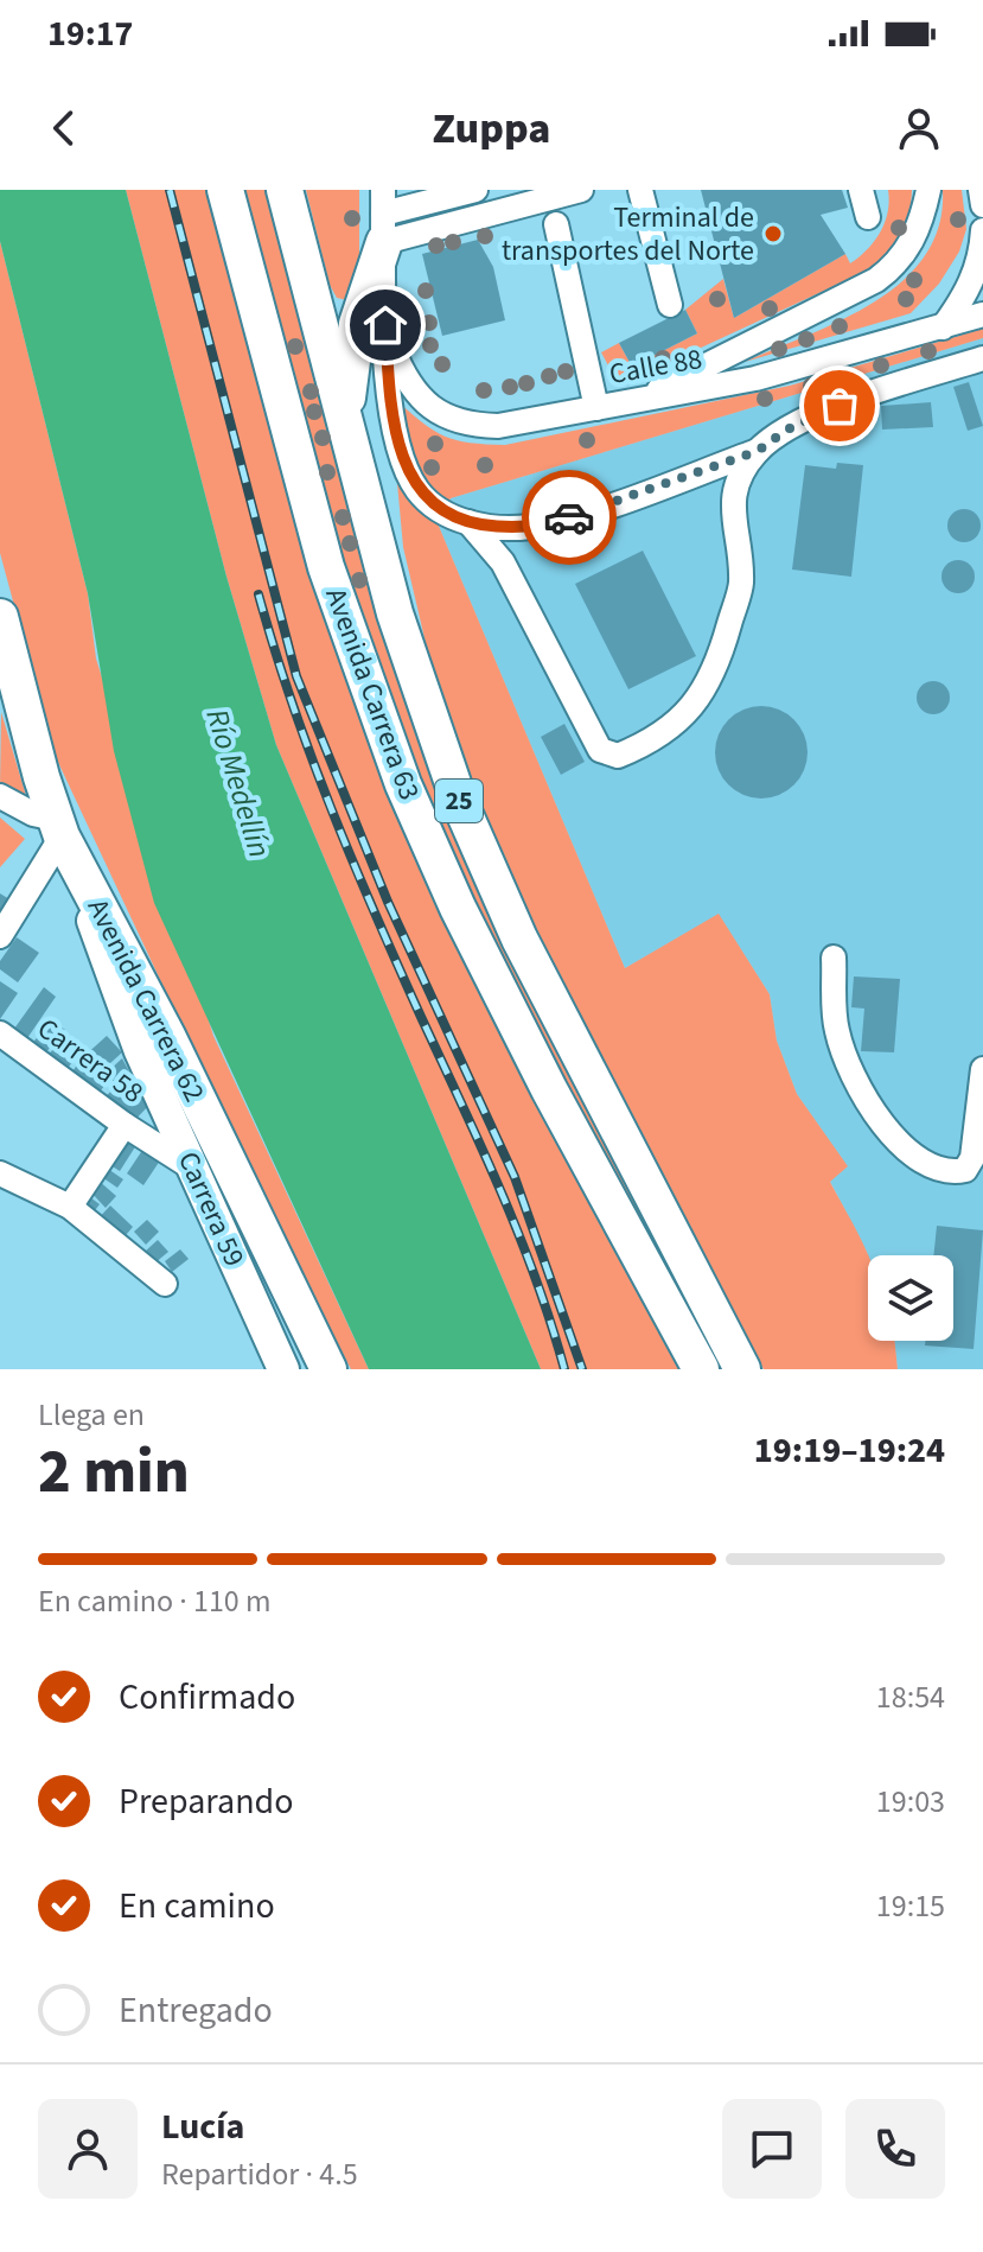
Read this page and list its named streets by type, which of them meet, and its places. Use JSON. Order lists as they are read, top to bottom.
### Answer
{
  "streets": {
    "highway": ["Avenida Carrera 63", "25", "Avenida Carrera 62"],
    "main road": ["Carrera 59"],
    "street": ["Calle 88", "Carrera 58"]
  },
  "crossings": [
    ["Avenida Carrera 62", "Carrera 59"],
    ["Carrera 58", "Carrera 59"]
  ],
  "water": ["Río Medellín"],
  "places": ["Terminal de transportes del Norte"],
  "page": {
    "status": "19:17",
    "header": "Zuppa",
    "heading": ["2 min", "Llega en", "19:19–19:24"],
    "panel": ["Lucía", "Repartidor · 4.5"],
    "bar": "En camino · 110 m",
    "list": [
      ["Confirmado", "18:54"],
      ["Preparando", "19:03"],
      ["En camino", "19:15"],
      "Entregado"
    ]
  }
}
